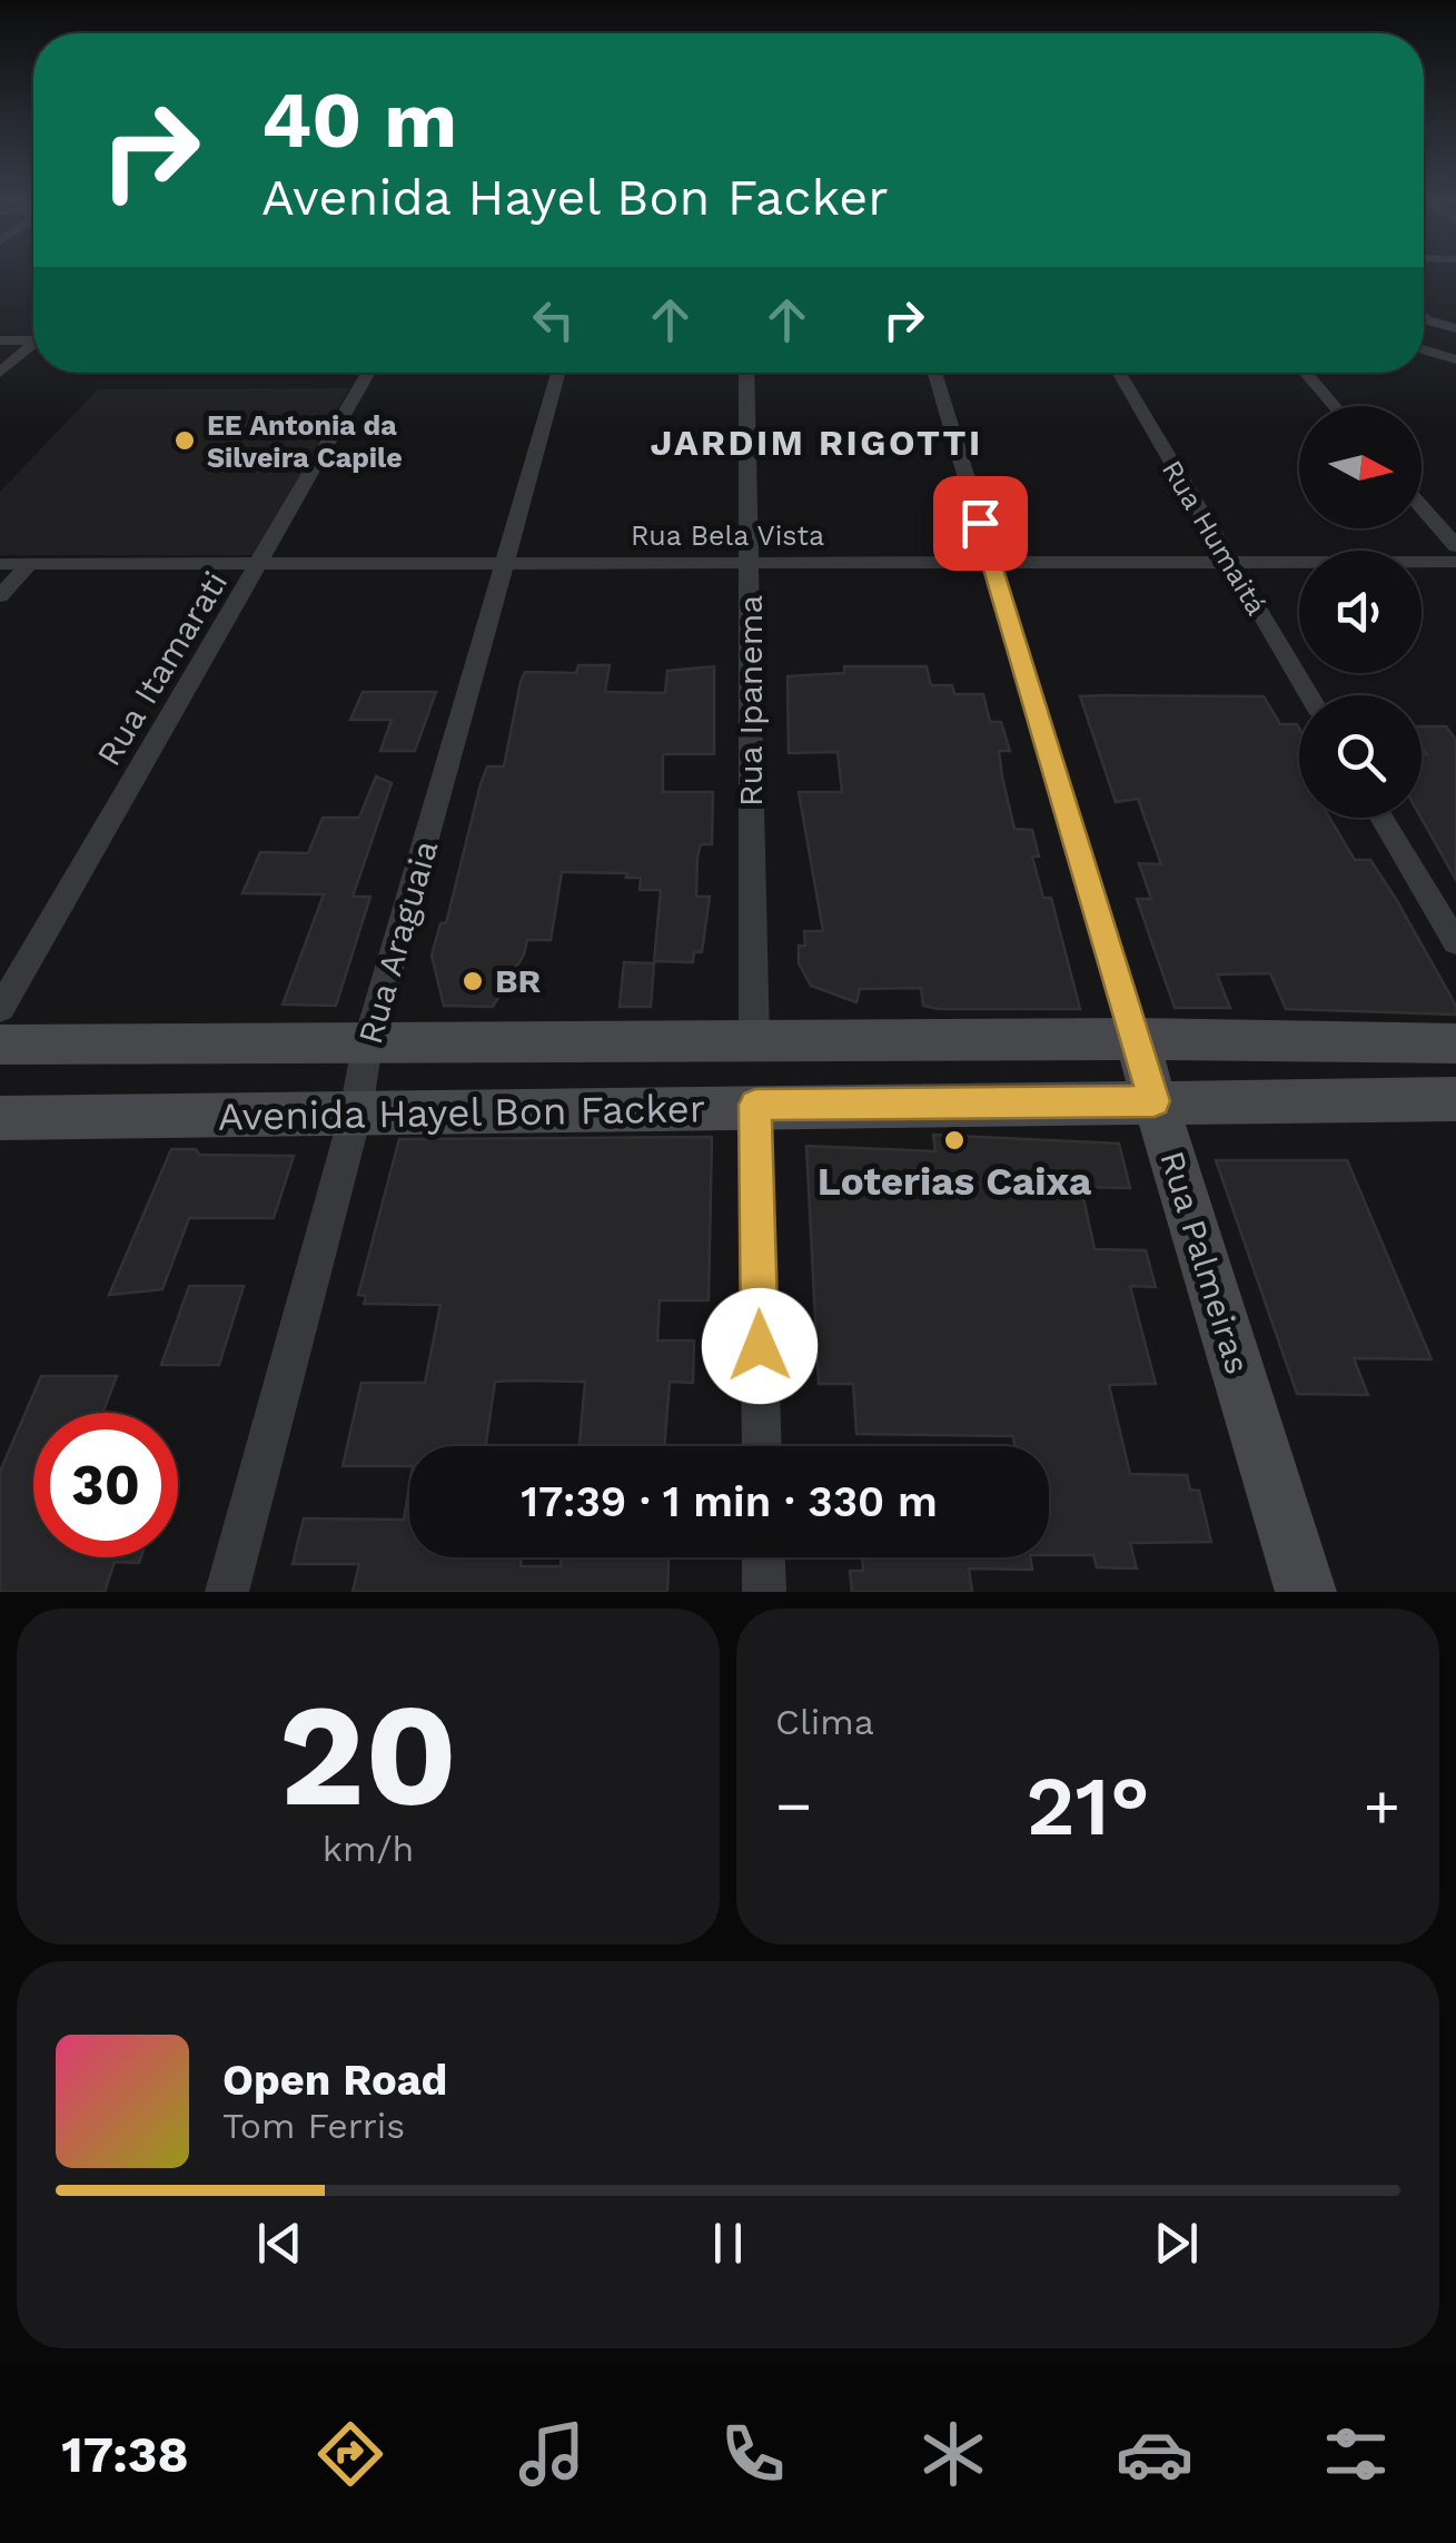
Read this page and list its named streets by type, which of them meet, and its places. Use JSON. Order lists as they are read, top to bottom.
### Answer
{
  "streets": {
    "main road": ["Avenida Hayel Bon Facker", "Rua Palmeiras"],
    "street": [
      "Rua Bela Vista",
      "Rua Humaitá",
      "Rua Itamarati",
      "Rua Ipanema",
      "Rua Araguaia"
    ]
  },
  "crossings": [
    ["Rua Bela Vista", "Rua Humaitá"],
    ["Rua Bela Vista", "Rua Itamarati"],
    ["Rua Bela Vista", "Rua Ipanema"],
    ["Rua Bela Vista", "Rua Araguaia"],
    ["Rua Bela Vista", "Rua Palmeiras"],
    ["Rua Ipanema", "Avenida Hayel Bon Facker"],
    ["Rua Araguaia", "Avenida Hayel Bon Facker"],
    ["Avenida Hayel Bon Facker", "Rua Palmeiras"]
  ],
  "districts": ["JARDIM RIGOTTI"],
  "places": ["EE Antonia da Silveira Capile", "BR", "Loterias Caixa"],
  "north": "right",
  "page": {
    "turn": ["40 m", "Avenida Hayel Bon Facker"],
    "limit": "30",
    "trip": "17:39 · 1 min · 330 m",
    "tile": [
      ["20", "km/h"],
      "Clima"
    ],
    "heat": ["−", "21°", "+"],
    "song": ["Open Road", "Tom Ferris"],
    "tabs": "17:38"
  }
}
